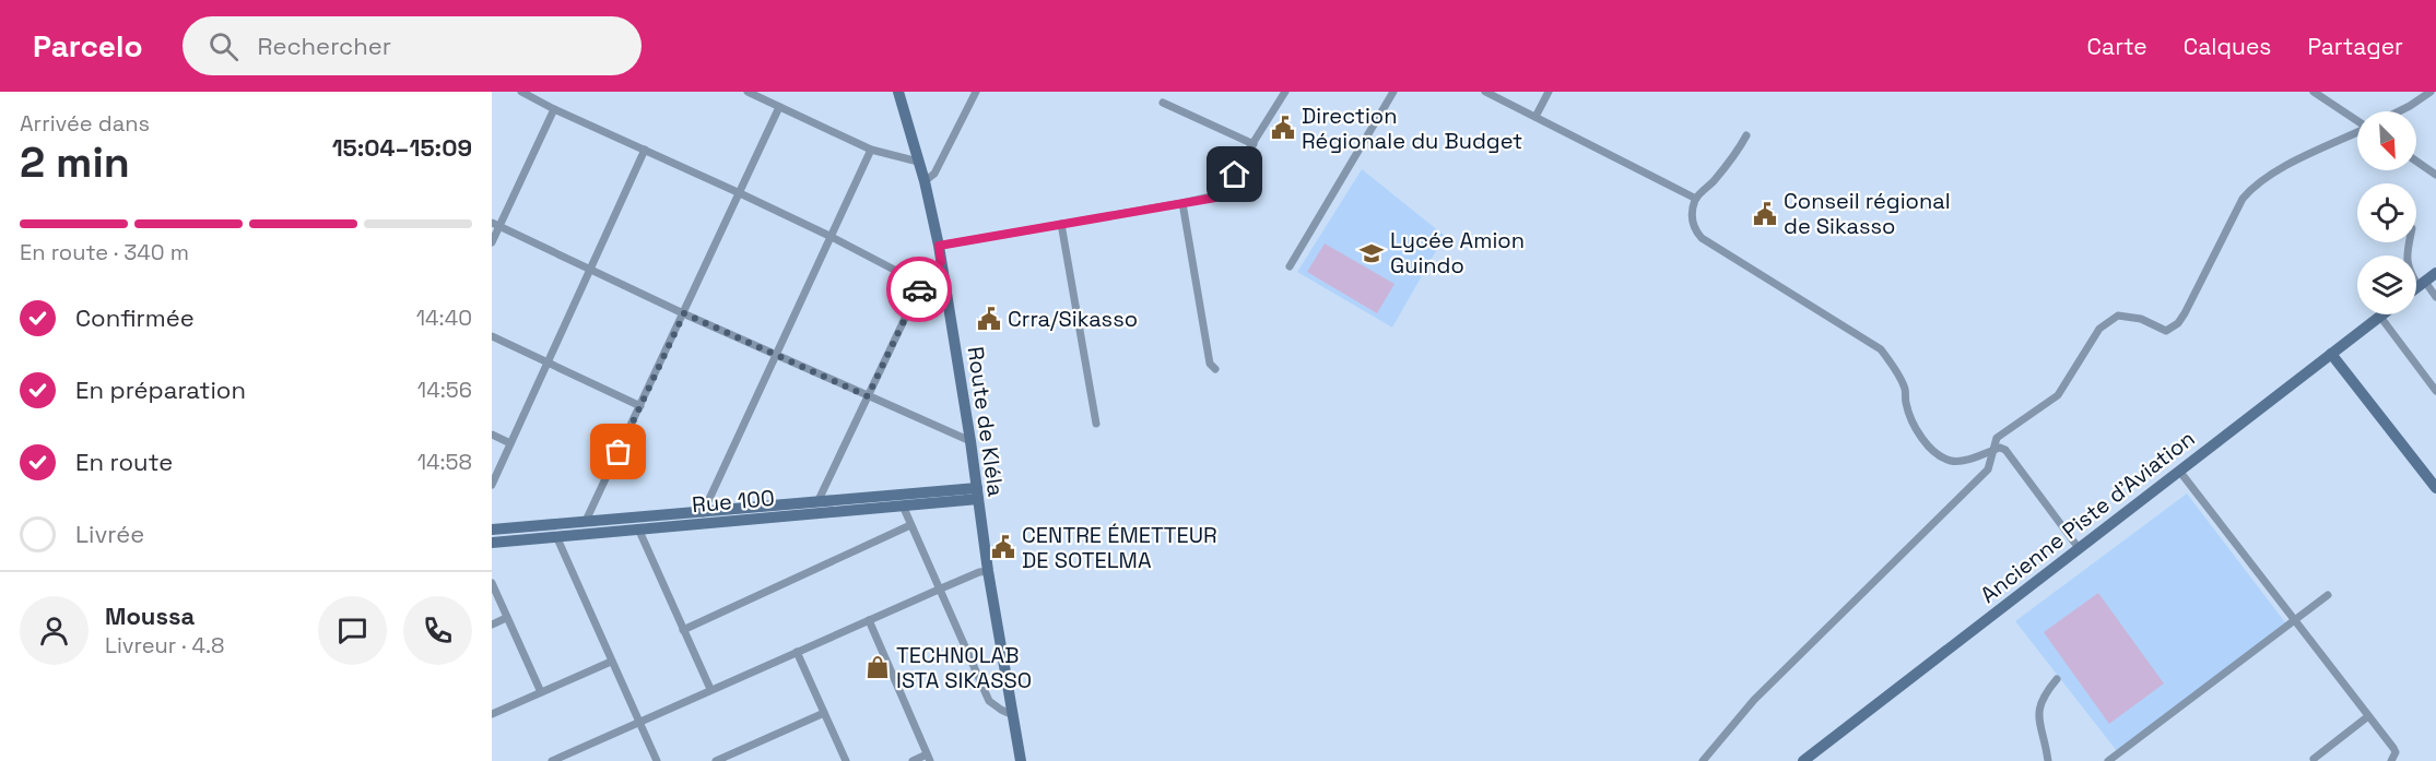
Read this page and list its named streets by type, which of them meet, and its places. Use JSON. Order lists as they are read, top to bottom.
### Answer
{
  "streets": {
    "street": ["Route de Kléla", "Rue 100", "Ancienne Piste d'Aviation"]
  },
  "crossings": [
    ["Route de Kléla", "Rue 100"]
  ],
  "places": {
    "public building": [
      "Direction Régionale du Budget",
      "Conseil régional de Sikasso",
      "Crra/Sikasso",
      "CENTRE ÉMETTEUR DE SOTELMA"
    ],
    "school or university": ["Lycée Amion Guindo"],
    "shop": ["TECHNOLAB ISTA SIKASSO"]
  },
  "north": "bottom right",
  "page": {
    "header": "Parcelo",
    "search": "Rechercher",
    "nav": ["Carte", "Calques", "Partager"],
    "heading": ["2 min", "Arrivée dans", "15:04–15:09"],
    "panel": ["Moussa", "Livreur · 4.8"],
    "bar": "En route · 340 m",
    "list": [
      ["Confirmée", "14:40"],
      ["En préparation", "14:56"],
      ["En route", "14:58"],
      "Livrée"
    ]
  }
}
